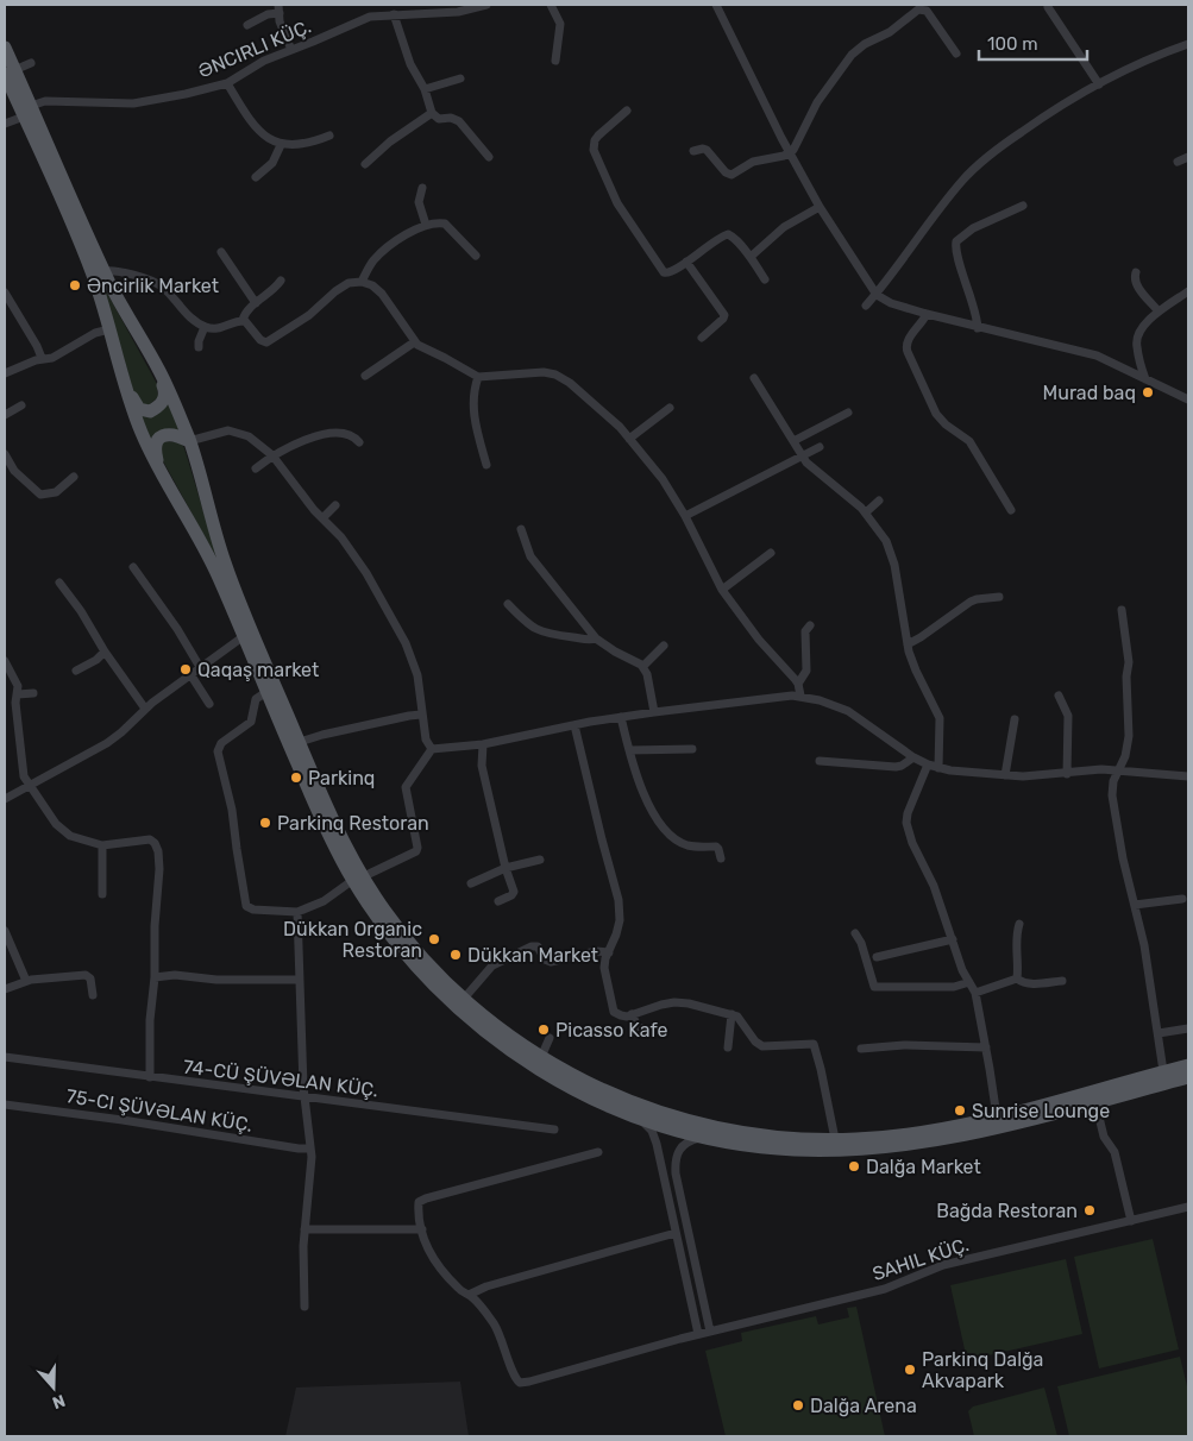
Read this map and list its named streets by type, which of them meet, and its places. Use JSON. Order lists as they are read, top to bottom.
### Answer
{
  "streets": {
    "street": [
      "ƏNCIRLI KÜÇ.",
      "74-CÜ ŞÜVƏLAN KÜÇ.",
      "75-CI ŞÜVƏLAN KÜÇ.",
      "SAHIL KÜÇ."
    ]
  },
  "places": [
    "Əncirlik Market",
    "Murad baq",
    "Qaqaş market",
    "Parkinq",
    "Parkinq Restoran",
    "Dükkan Organic Restoran",
    "Dükkan Market",
    "Picasso Kafe",
    "Sunrise Lounge",
    "Dalğa Market",
    "Bağda Restoran",
    "Parkinq Dalğa Akvapark",
    "Dalğa Arena"
  ],
  "scale_bar": "100 m",
  "north": "bottom"
}
